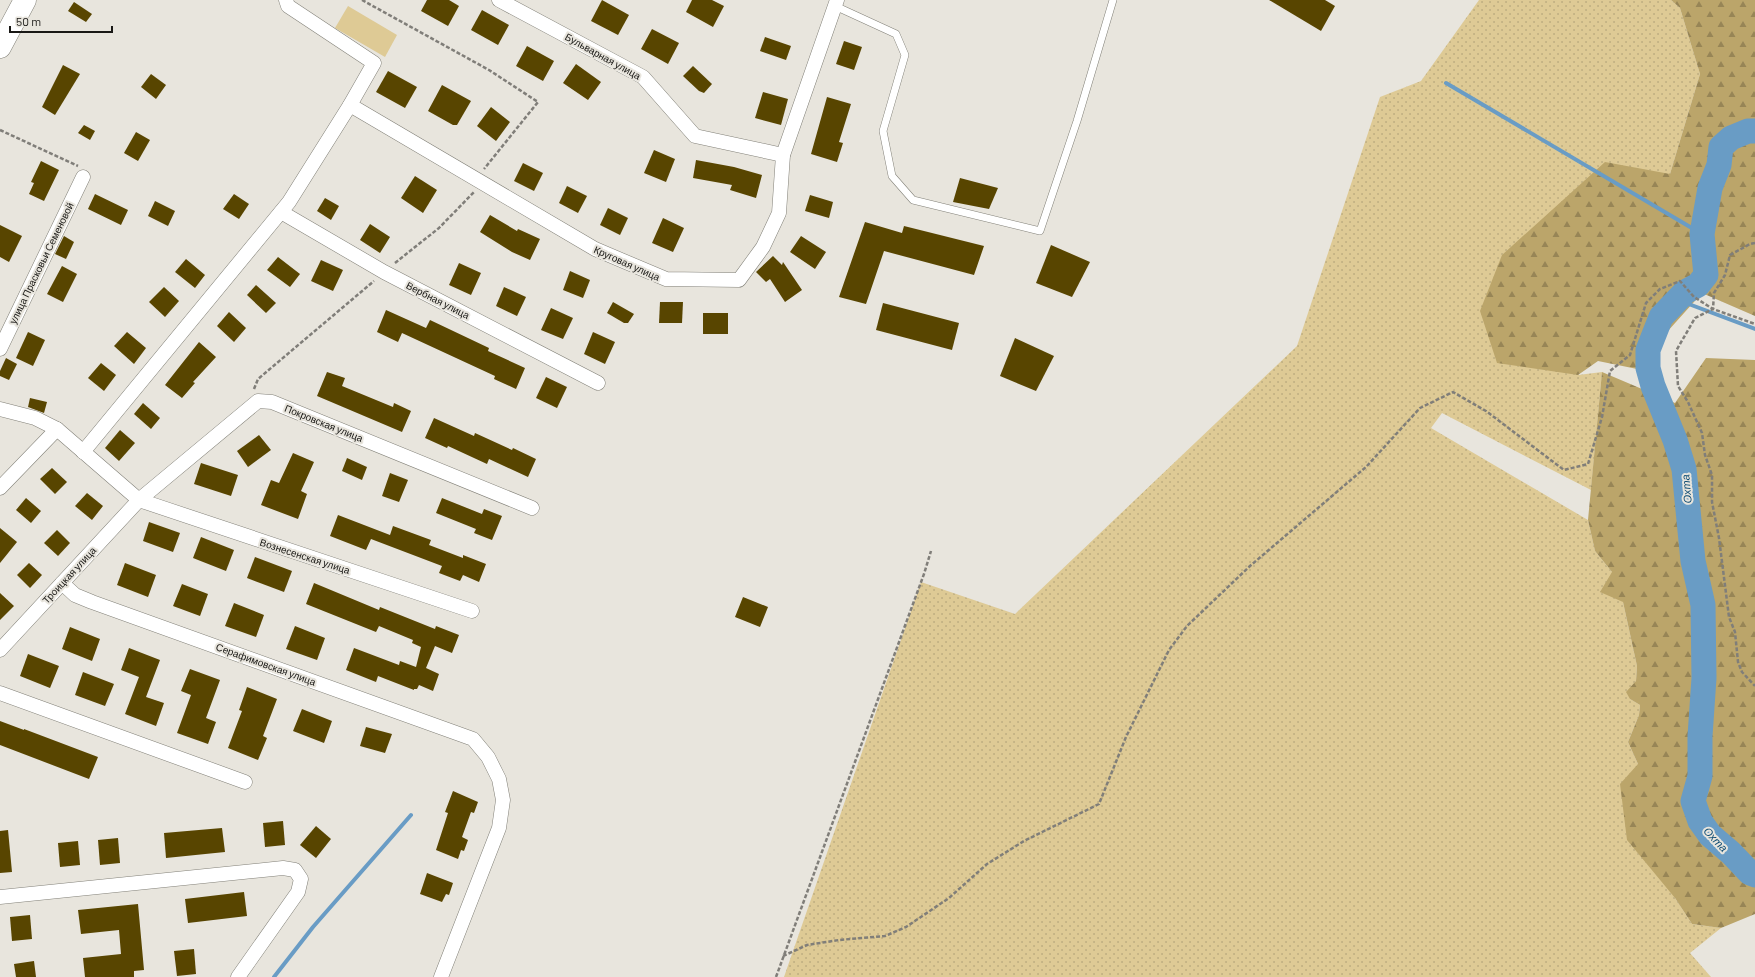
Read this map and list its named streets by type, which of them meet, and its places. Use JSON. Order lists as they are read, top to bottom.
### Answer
{
  "streets": {
    "street": [
      "Бульварная улица",
      "улица Прасковьи Семеновой",
      "Круговая улица",
      "Вербная улица",
      "Покровская улица",
      "Вознесенская улица",
      "Троицкая улица",
      "Серафимовская улица"
    ]
  },
  "crossings": [
    ["Бульварная улица", "Круговая улица"],
    ["Покровская улица", "Вознесенская улица"],
    ["Покровская улица", "Троицкая улица"],
    ["Вознесенская улица", "Троицкая улица"],
    ["Троицкая улица", "Серафимовская улица"]
  ],
  "water": ["Охта"],
  "scale_bar": "50 m"
}
